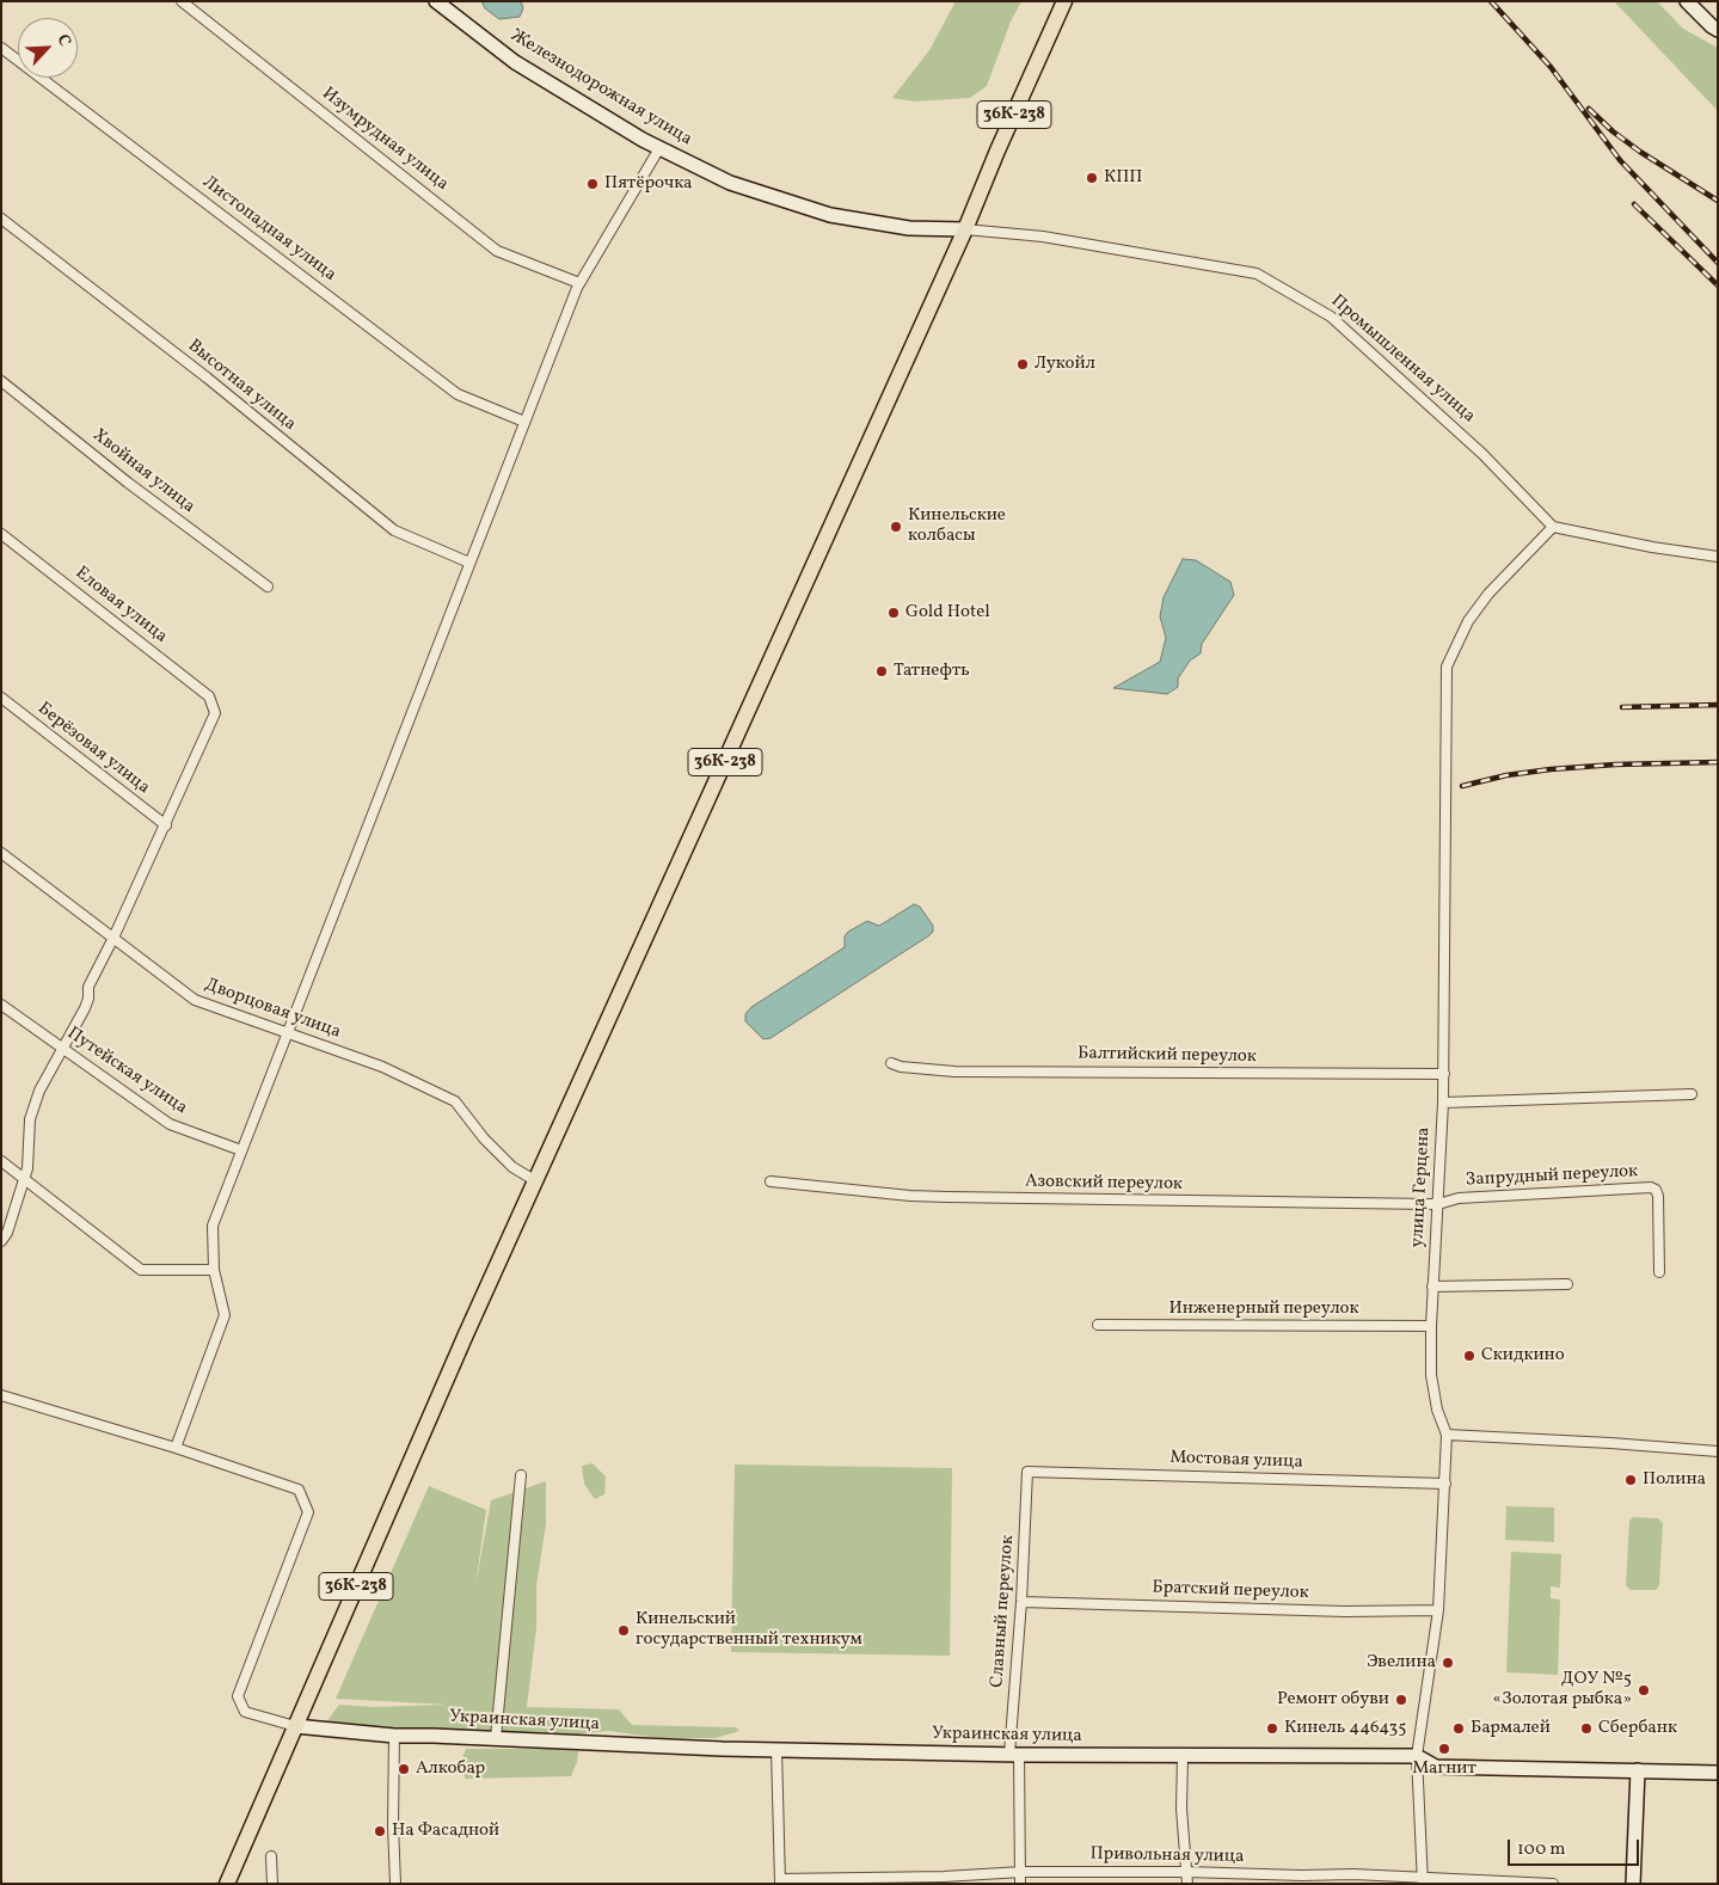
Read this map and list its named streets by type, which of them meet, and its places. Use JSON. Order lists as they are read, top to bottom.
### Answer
{
  "streets": {
    "main road": ["Железнодорожная улица", "36К-238", "Украинская улица"],
    "street": [
      "Изумрудная улица",
      "Листопадная улица",
      "Промышленная улица",
      "Высотная улица",
      "Хвойная улица",
      "Еловая улица",
      "Берёзовая улица",
      "Дворцовая улица",
      "Балтийский переулок",
      "Путейская улица",
      "Запрудный переулок",
      "Азовский переулок",
      "улица Герцена",
      "Инженерный переулок",
      "Мостовая улица",
      "Братский переулок",
      "Славный переулок",
      "Привольная улица"
    ]
  },
  "crossings": [
    ["Железнодорожная улица", "36К-238"],
    ["Железнодорожная улица", "Промышленная улица"],
    ["36К-238", "Промышленная улица"],
    ["36К-238", "Дворцовая улица"],
    ["36К-238", "Украинская улица"],
    ["Промышленная улица", "улица Герцена"],
    ["Еловая улица", "Берёзовая улица"],
    ["Балтийский переулок", "улица Герцена"],
    ["Запрудный переулок", "Азовский переулок"],
    ["Запрудный переулок", "улица Герцена"],
    ["Азовский переулок", "улица Герцена"],
    ["улица Герцена", "Инженерный переулок"],
    ["улица Герцена", "Мостовая улица"],
    ["улица Герцена", "Братский переулок"],
    ["улица Герцена", "Украинская улица"],
    ["улица Герцена", "Привольная улица"],
    ["Мостовая улица", "Славный переулок"],
    ["Братский переулок", "Славный переулок"],
    ["Славный переулок", "Украинская улица"],
    ["Славный переулок", "Привольная улица"]
  ],
  "places": [
    "КПП",
    "Пятёрочка",
    "Лукойл",
    "Кинельские колбасы",
    "Gold Hotel",
    "Татнефть",
    "Скидкино",
    "Полина",
    "Кинельский государственный техникум",
    "Эвелина",
    "ДОУ №5 «Золотая рыбка»",
    "Ремонт обуви",
    "Кинель 446435",
    "Бармалей",
    "Сбербанк",
    "Магнит",
    "Алкобар",
    "На Фасадной"
  ],
  "scale_bar": "100 m",
  "north": "top right"
}
